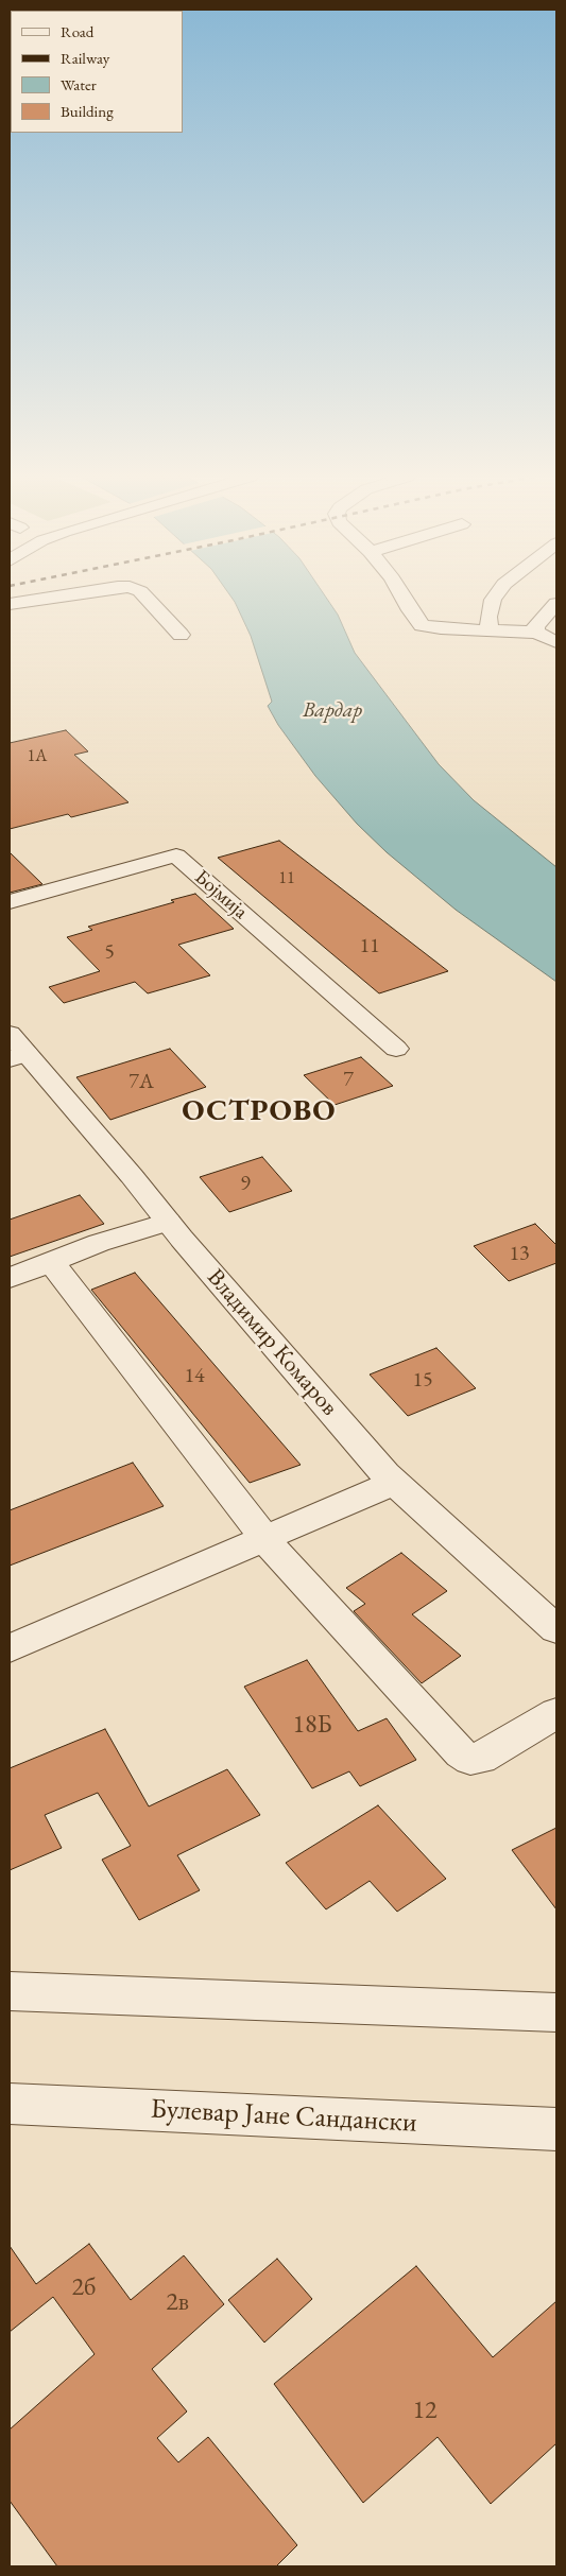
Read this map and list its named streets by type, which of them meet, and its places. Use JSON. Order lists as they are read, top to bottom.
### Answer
{
  "streets": {
    "street": ["Бојмија", "Владимир Комаров", "Булевар Јане Сандански"]
  },
  "districts": ["ОСТРОВО"],
  "water": ["Вардар"],
  "house_numbers": [
    "1А",
    "11",
    "11",
    "5",
    "7",
    "7А",
    "9",
    "13",
    "14",
    "15",
    "18Б",
    "2б",
    "2в",
    "12"
  ],
  "legend": [
    "Road",
    "Railway",
    "Water",
    "Building"
  ]
}
